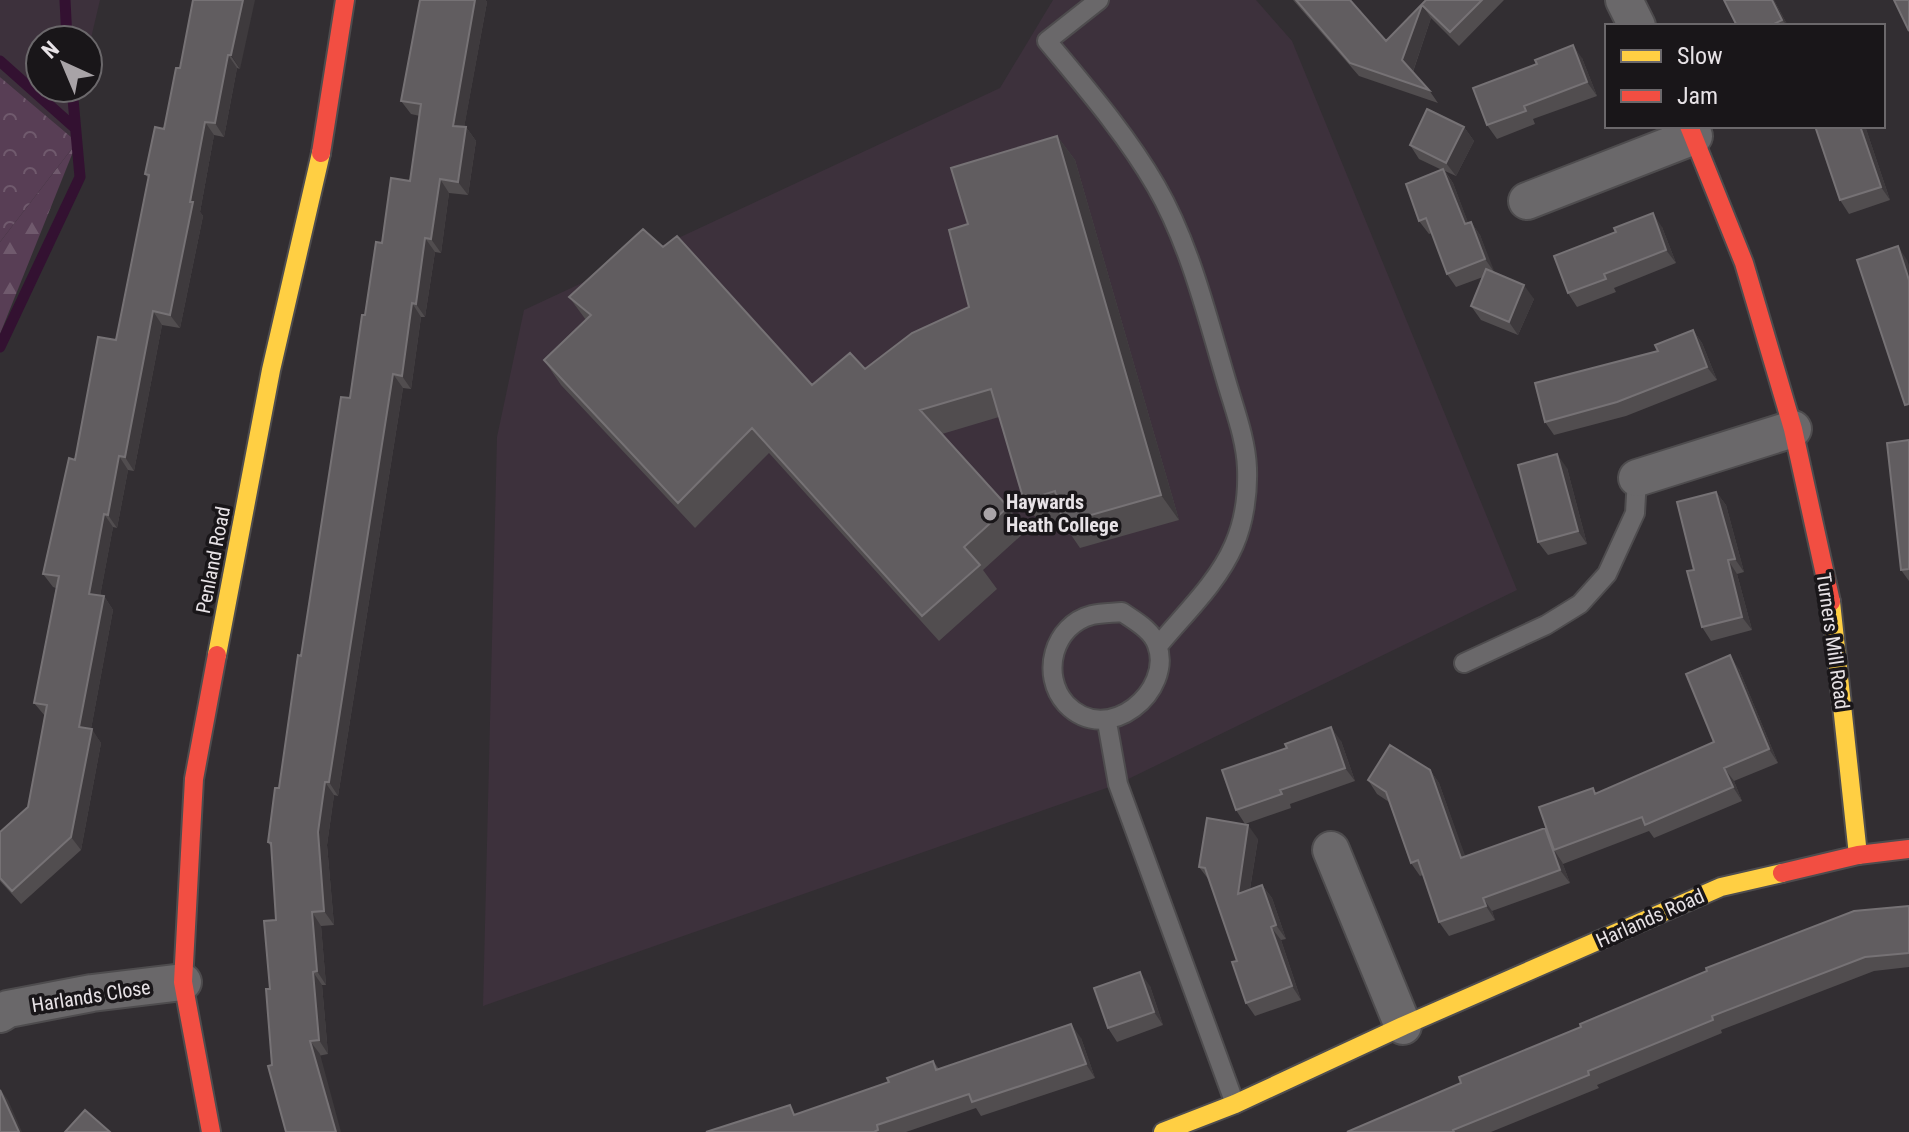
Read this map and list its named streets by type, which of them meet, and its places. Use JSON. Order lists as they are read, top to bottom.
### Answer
{
  "streets": {
    "street": [
      "Penland Road",
      "Turners Mill Road",
      "Harlands Road",
      "Harlands Close"
    ]
  },
  "crossings": [
    ["Penland Road", "Harlands Close"],
    ["Turners Mill Road", "Harlands Road"]
  ],
  "places": ["Haywards Heath College"],
  "legend": ["Slow", "Jam"],
  "north": "top left"
}
